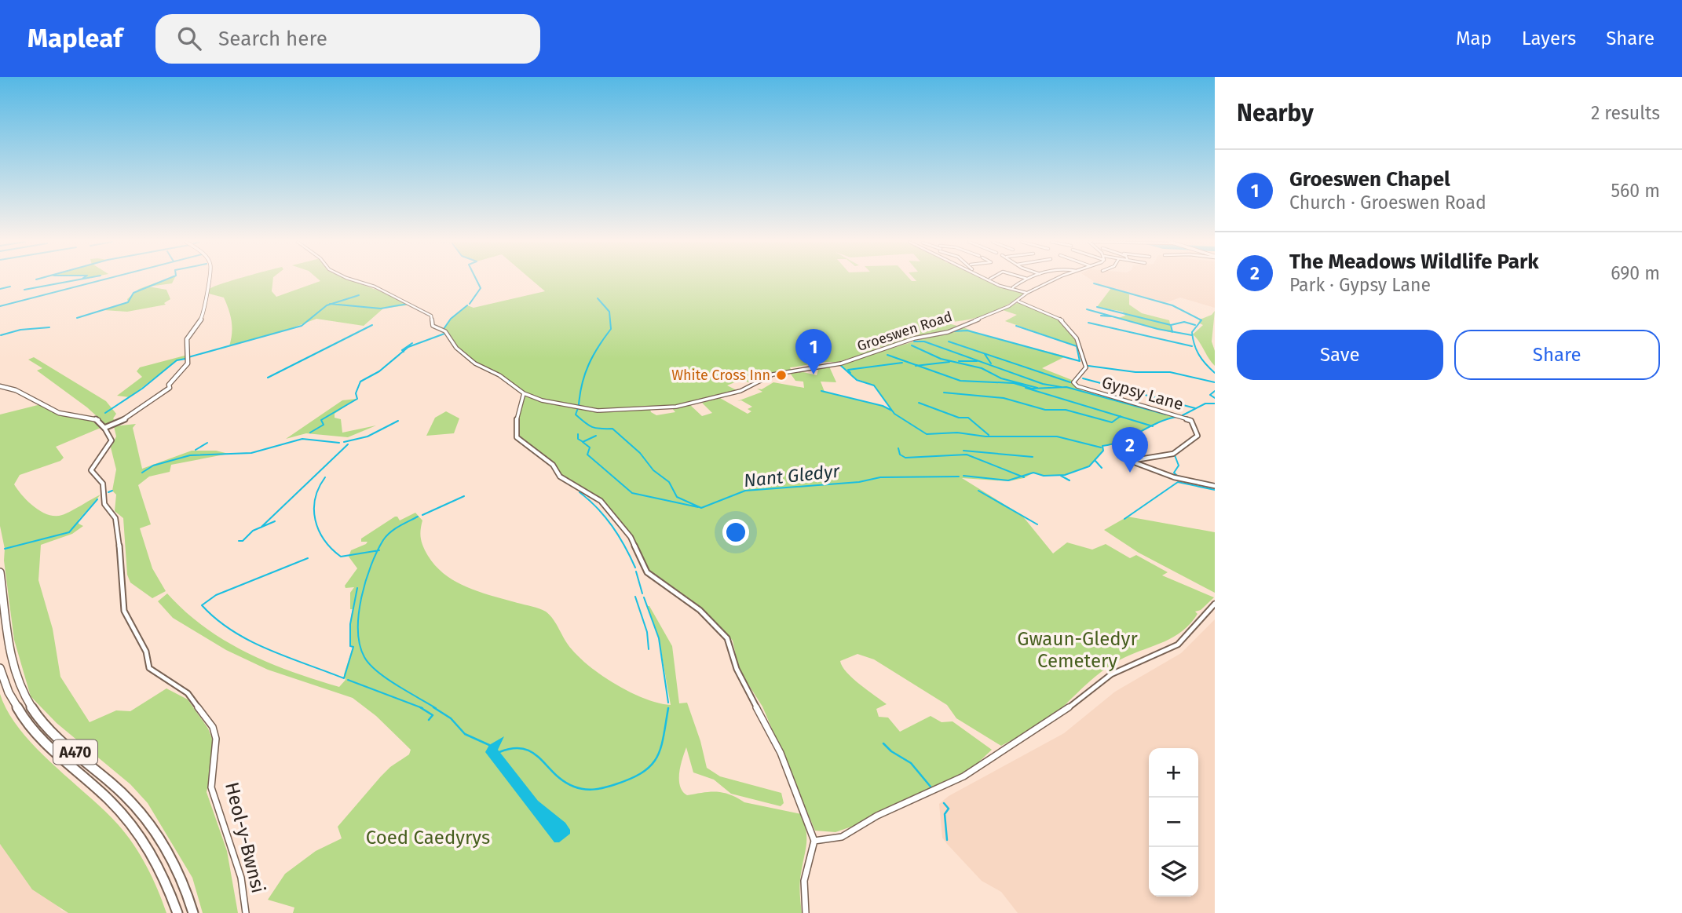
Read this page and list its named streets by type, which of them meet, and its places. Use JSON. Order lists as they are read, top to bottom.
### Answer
{
  "streets": {
    "highway": ["A470"],
    "street": ["Groeswen Road", "Gypsy Lane", "Heol-y-Bwnsi"]
  },
  "crossings": [
    ["Groeswen Road", "Gypsy Lane"]
  ],
  "water": ["Nant Gledyr"],
  "parks": ["Gwaun-Gledyr Cemetery", "Coed Caedyrys"],
  "places": ["White Cross Inn"],
  "page": {
    "header": "Mapleaf",
    "search": "Search here",
    "nav": ["Map", "Layers", "Share"],
    "heading": ["Nearby", "2 results"],
    "list": [
      {
        "mark": "1",
        "name": "Groeswen Chapel",
        "note": "Church · Groeswen Road",
        "value": "560 m"
      },
      {
        "mark": "2",
        "name": "The Meadows Wildlife Park",
        "note": "Park · Gypsy Lane",
        "value": "690 m"
      }
    ],
    "buttons": ["Save", "Share"],
    "pins": ["1", "2"],
    "map_buttons": ["+", "−"]
  }
}
